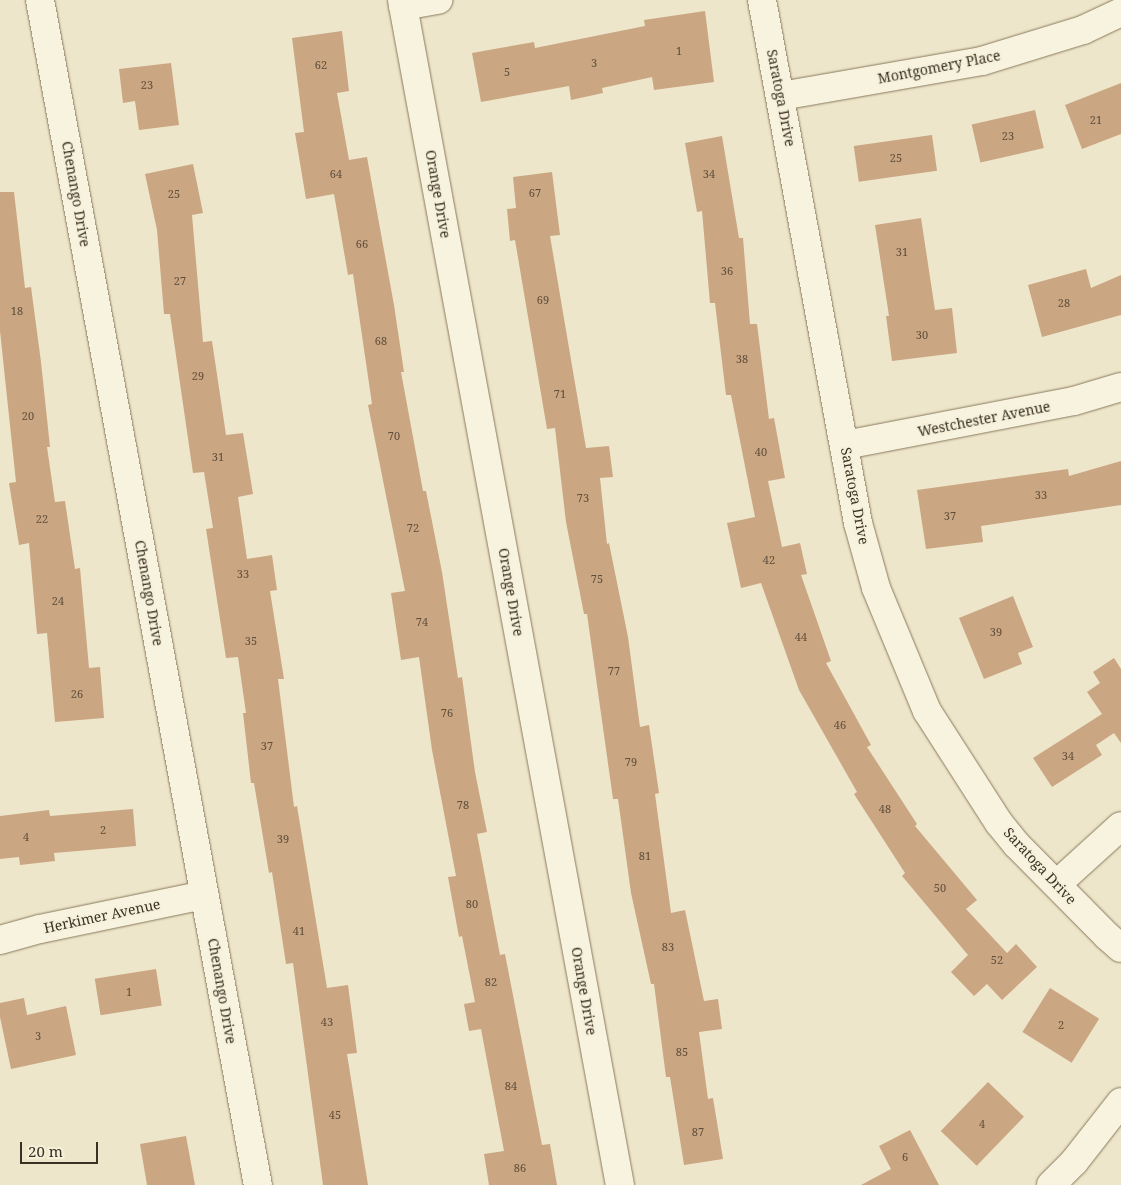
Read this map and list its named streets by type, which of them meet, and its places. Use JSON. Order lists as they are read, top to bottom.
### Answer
{
  "streets": {
    "street": [
      "Montgomery Place",
      "Saratoga Drive",
      "Chenango Drive",
      "Orange Drive",
      "Westchester Avenue",
      "Herkimer Avenue"
    ]
  },
  "crossings": [
    ["Montgomery Place", "Saratoga Drive"],
    ["Saratoga Drive", "Westchester Avenue"],
    ["Chenango Drive", "Herkimer Avenue"]
  ],
  "house_numbers": [
    "1",
    "3",
    "62",
    "5",
    "23",
    "21",
    "23",
    "25",
    "64",
    "34",
    "67",
    "25",
    "66",
    "31",
    "36",
    "27",
    "69",
    "28",
    "18",
    "30",
    "68",
    "38",
    "29",
    "71",
    "20",
    "70",
    "40",
    "31",
    "33",
    "73",
    "37",
    "22",
    "72",
    "42",
    "33",
    "75",
    "24",
    "74",
    "39",
    "44",
    "35",
    "77",
    "26",
    "76",
    "46",
    "37",
    "34",
    "79",
    "78",
    "48",
    "2",
    "4",
    "39",
    "81",
    "50",
    "80",
    "41",
    "83",
    "52",
    "82",
    "1",
    "43",
    "2",
    "3",
    "85",
    "84",
    "45",
    "4",
    "87",
    "6",
    "86"
  ],
  "scale_bar": "20 m"
}
